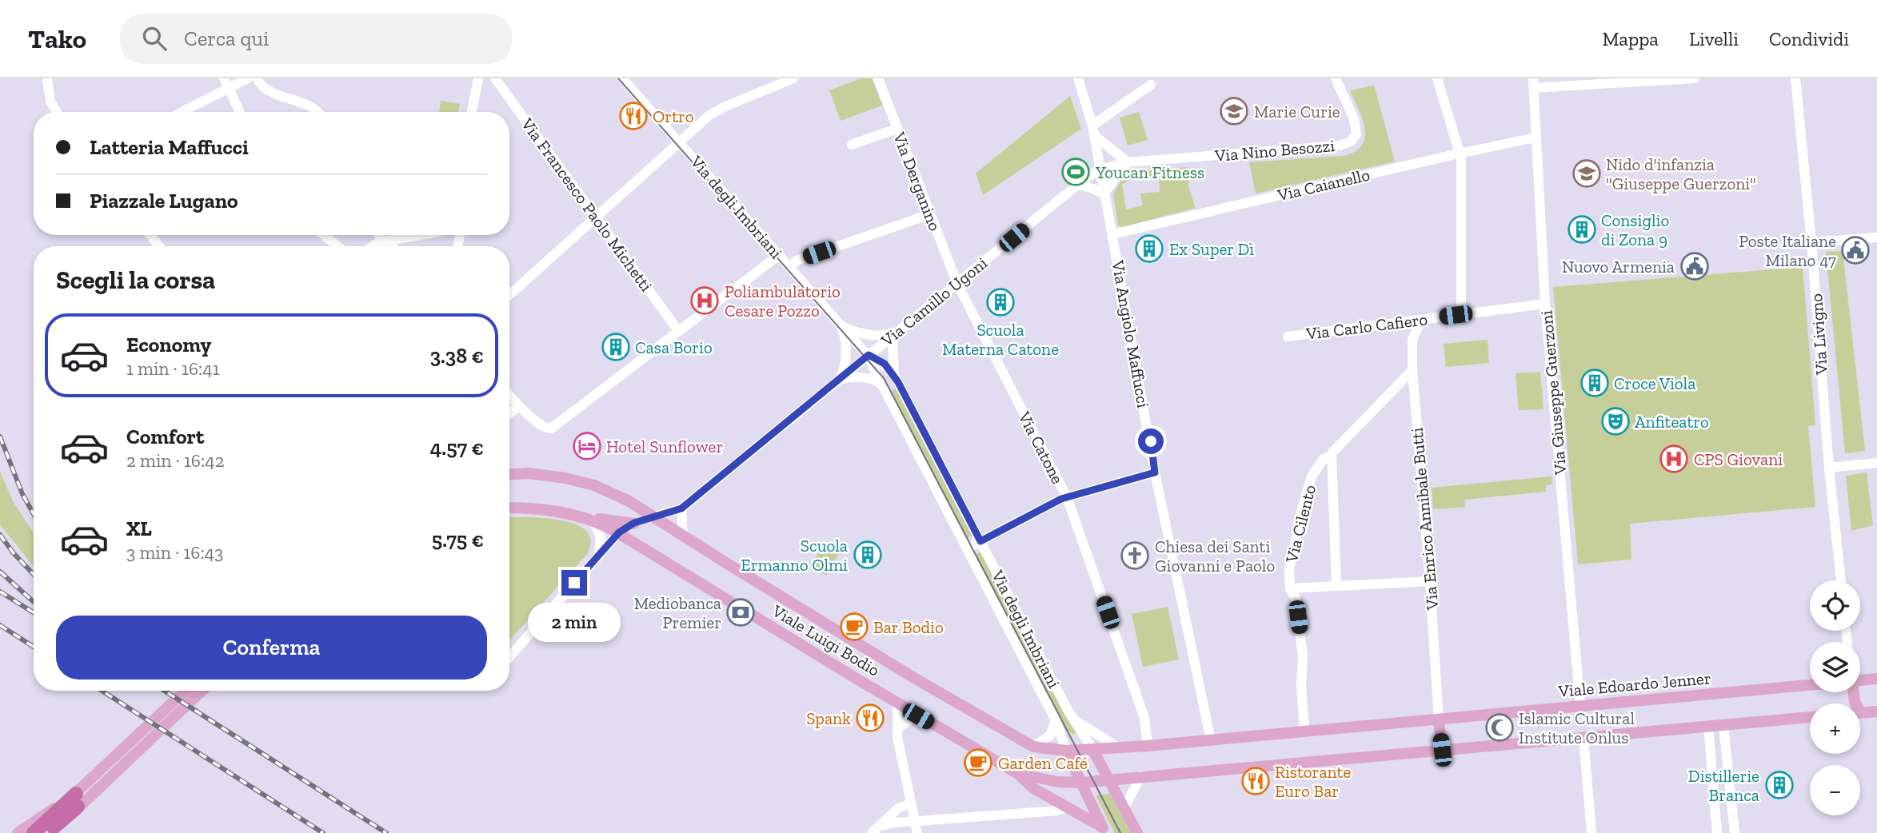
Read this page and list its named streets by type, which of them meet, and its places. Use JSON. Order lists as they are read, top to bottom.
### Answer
{
  "streets": {
    "main road": ["Viale Luigi Bodio", "Viale Edoardo Jenner"],
    "street": [
      "Via Nino Besozzi",
      "Via Derganino",
      "Via Caianello",
      "Via Francesco Paolo Michetti",
      "Via degli Imbriani",
      "Via Camillo Ugoni",
      "Via Carlo Cafiero",
      "Via Angiolo Maffucci",
      "Via Livigno",
      "Via Giuseppe Guerzoni",
      "Via Catone",
      "Via Enrico Annibale Butti",
      "Via Cilento"
    ]
  },
  "crossings": [
    ["Via Nino Besozzi", "Via Camillo Ugoni"],
    ["Via Nino Besozzi", "Via Angiolo Maffucci"],
    ["Via Derganino", "Via Camillo Ugoni"],
    ["Via Derganino", "Via Catone"],
    ["Via Caianello", "Via Angiolo Maffucci"],
    ["Via Caianello", "Via Giuseppe Guerzoni"],
    ["Via degli Imbriani", "Via Camillo Ugoni"],
    ["Via degli Imbriani", "Viale Edoardo Jenner"],
    ["Via Camillo Ugoni", "Via Angiolo Maffucci"],
    ["Via Camillo Ugoni", "Via Catone"],
    ["Via Carlo Cafiero", "Via Giuseppe Guerzoni"],
    ["Via Carlo Cafiero", "Via Enrico Annibale Butti"],
    ["Via Angiolo Maffucci", "Viale Edoardo Jenner"],
    ["Via Giuseppe Guerzoni", "Viale Edoardo Jenner"],
    ["Via Catone", "Viale Edoardo Jenner"],
    ["Via Enrico Annibale Butti", "Via Cilento"],
    ["Via Enrico Annibale Butti", "Viale Edoardo Jenner"],
    ["Via Cilento", "Viale Edoardo Jenner"],
    ["Viale Luigi Bodio", "Viale Edoardo Jenner"]
  ],
  "places": {
    "school or university": ["Marie Curie", "Nido d'infanzia \"Giuseppe Guerzoni\""],
    "restaurant": ["Ortro", "Spank", "Ristorante Euro Bar"],
    "sports": ["Youcan Fitness"],
    "building": [
      "Consiglio di Zona 9",
      "Ex Super Dì",
      "Scuola Materna Catone",
      "Casa Borio",
      "Croce Viola",
      "Scuola Ermanno Olmi",
      "Distillerie Branca"
    ],
    "public building": ["Poste Italiane Milano 47", "Nuovo Armenia"],
    "hospital": ["Poliambulatorio Cesare Pozzo", "CPS Giovani"],
    "theatre": ["Anfiteatro"],
    "hotel": ["Hotel Sunflower"],
    "church": ["Chiesa dei Santi Giovanni e Paolo"],
    "bank": ["Mediobanca Premier"],
    "cafe": ["Bar Bodio", "Garden Café"],
    "mosque": ["Islamic Cultural Institute Onlus"]
  },
  "page": {
    "header": "Tako",
    "search": "Cerca qui",
    "nav": ["Mappa", "Livelli", "Condividi"],
    "banner": ["Latteria Maffucci", "Piazzale Lugano"],
    "heading": "Scegli la corsa",
    "list": [
      {
        "name": "Economy",
        "note": "1 min · 16:41",
        "value": "3.38 €"
      },
      {
        "name": "Comfort",
        "note": "2 min · 16:42",
        "value": "4.57 €"
      },
      {
        "name": "XL",
        "note": "3 min · 16:43",
        "value": "5.75 €"
      }
    ],
    "map_buttons": ["+", "−"],
    "bubble": "2 min",
    "buttons": "Conferma"
  }
}
